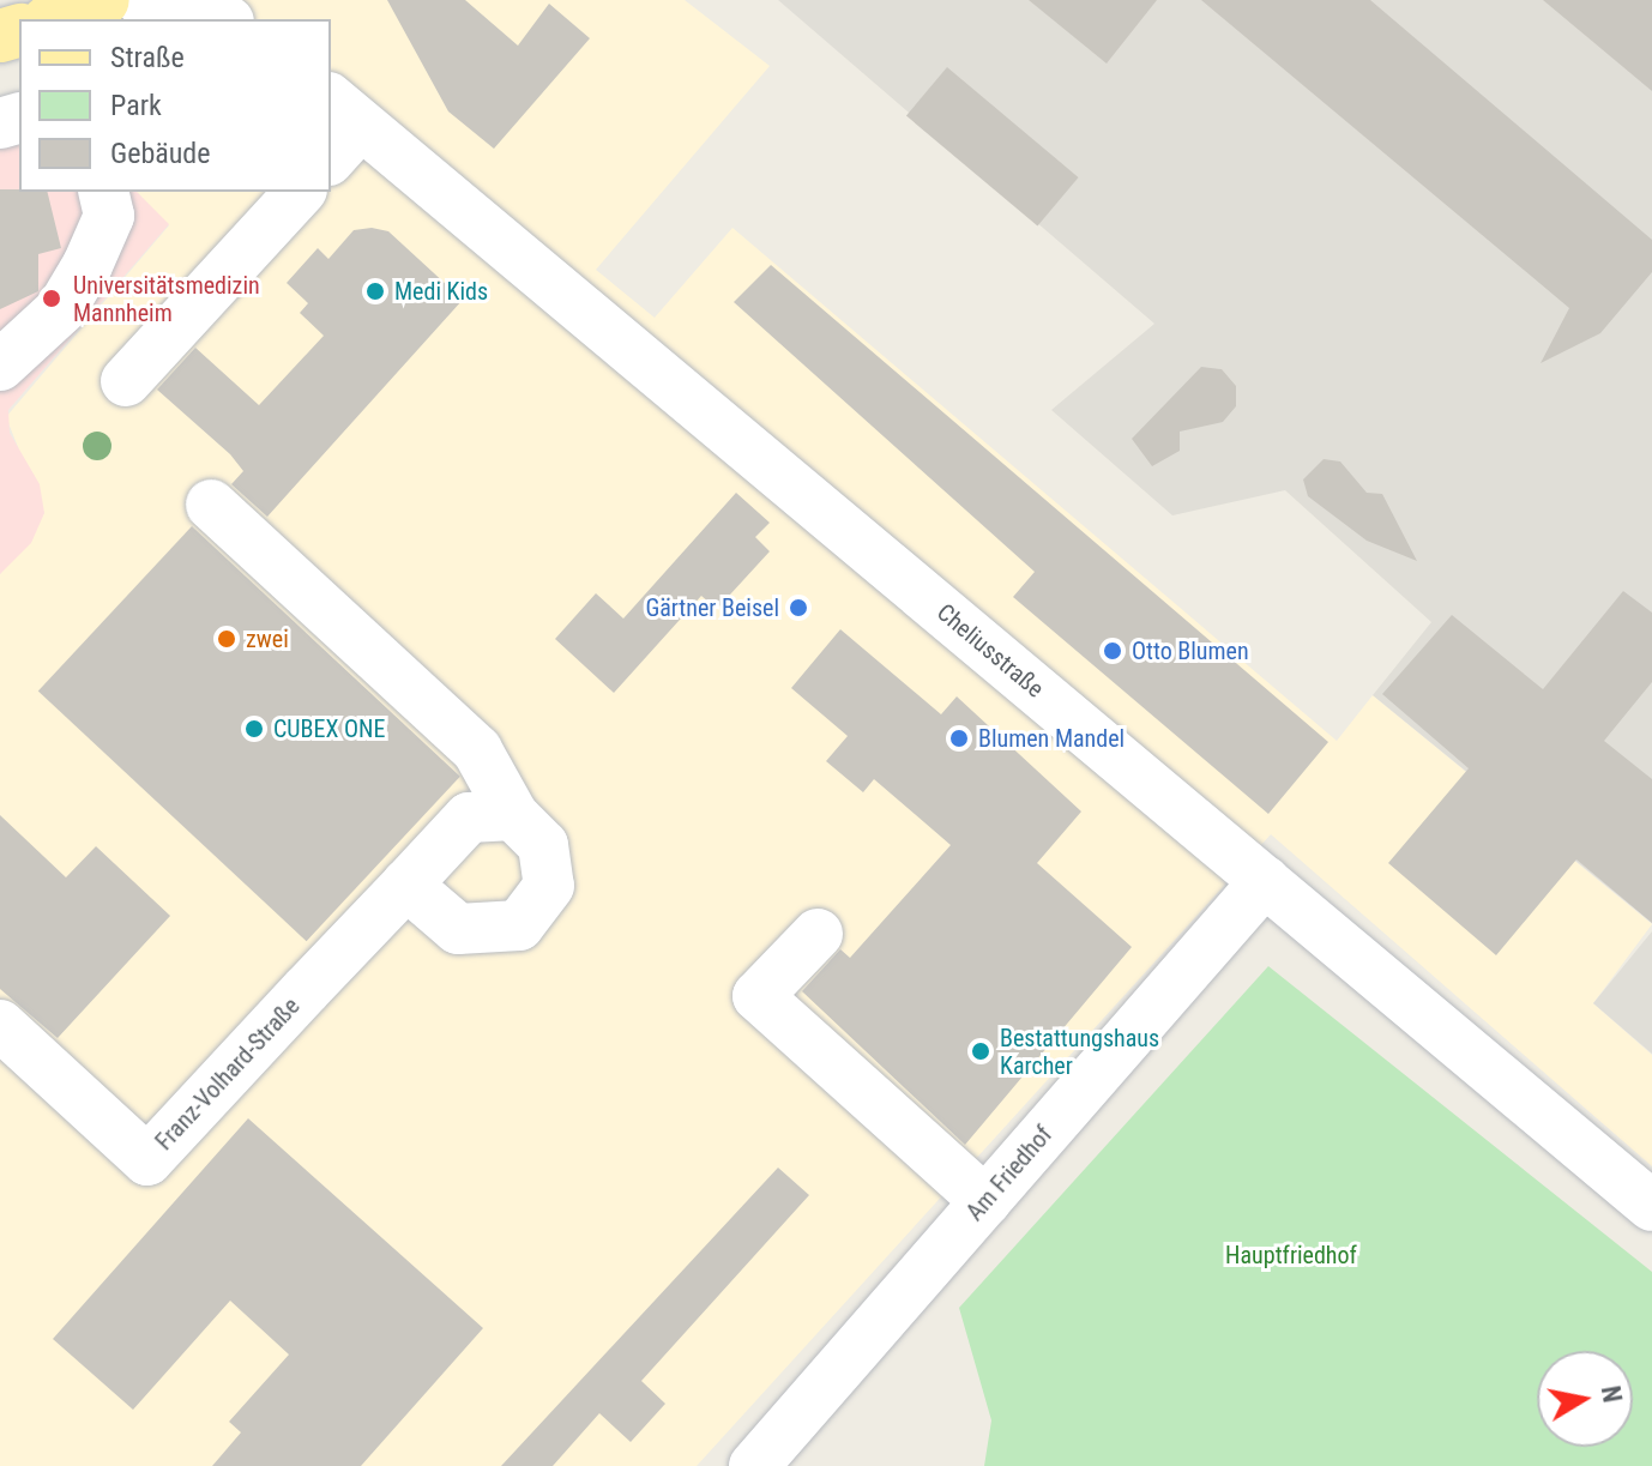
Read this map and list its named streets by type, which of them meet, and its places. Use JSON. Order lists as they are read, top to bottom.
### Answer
{
  "streets": {
    "street": ["Cheliusstraße", "Franz-Volhard-Straße", "Am Friedhof"]
  },
  "crossings": [
    ["Cheliusstraße", "Am Friedhof"]
  ],
  "parks": ["Hauptfriedhof"],
  "places": [
    "Medi Kids",
    "Universitätsmedizin Mannheim",
    "Gärtner Beisel",
    "zwei",
    "Otto Blumen",
    "CUBEX ONE",
    "Blumen Mandel",
    "Bestattungshaus Karcher"
  ],
  "legend": ["Straße", "Park", "Gebäude"],
  "north": "right"
}
